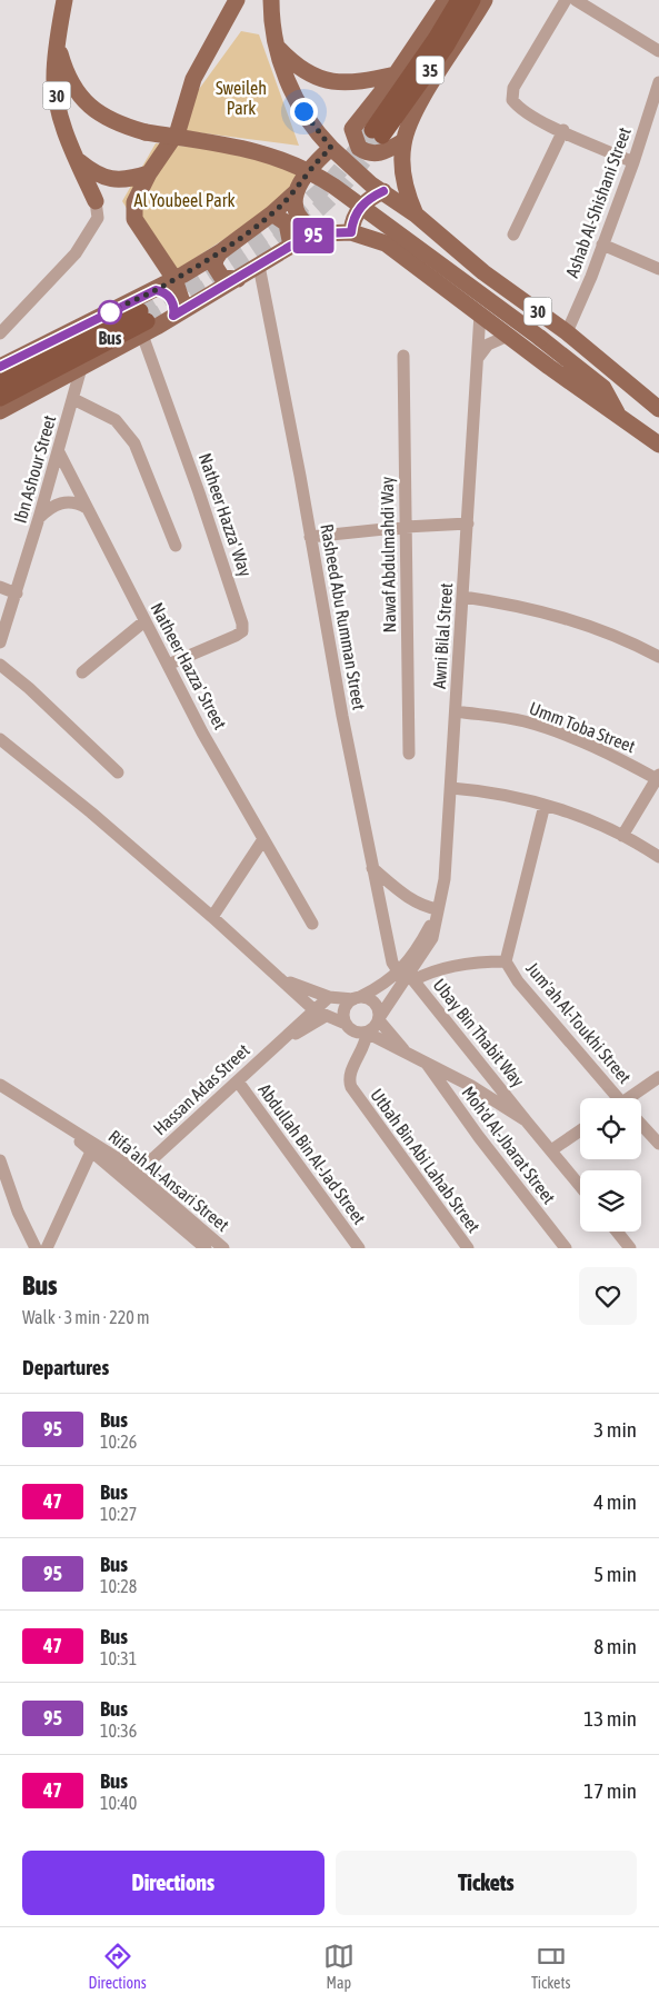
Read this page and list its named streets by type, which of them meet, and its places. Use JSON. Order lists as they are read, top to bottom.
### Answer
{
  "streets": {
    "highway": ["35"],
    "main road": ["30"],
    "street": [
      "Ashab Al-Shishani Street",
      "Ibn Ashour Street",
      "Natheer Hazza' Way",
      "Nawaf Abdulmahdi Way",
      "Rasheed Abu Rumman Street",
      "Awni Bilal Street",
      "Natheer Hazza' Street",
      "Umm Toba Street",
      "Jum'ah Al-Toukhi Street",
      "Ubay Bin Thabit Way",
      "Hassan Adas Street",
      "Moh'd Al-Jbarat Street",
      "Abdullah Bin Al-Jad Street",
      "Utbah Bin Abi Lahab Street",
      "Rifa'ah Al-Ansari Street"
    ]
  },
  "crossings": [
    ["30", "Ashab Al-Shishani Street"],
    ["30", "Awni Bilal Street"],
    ["Ibn Ashour Street", "Natheer Hazza' Street"],
    ["Natheer Hazza' Way", "Natheer Hazza' Street"],
    ["Rasheed Abu Rumman Street", "Awni Bilal Street"],
    ["Rasheed Abu Rumman Street", "Ubay Bin Thabit Way"],
    ["Awni Bilal Street", "Umm Toba Street"],
    ["Awni Bilal Street", "Ubay Bin Thabit Way"],
    ["Awni Bilal Street", "Utbah Bin Abi Lahab Street"],
    ["Hassan Adas Street", "Abdullah Bin Al-Jad Street"],
    ["Hassan Adas Street", "Rifa'ah Al-Ansari Street"]
  ],
  "parks": ["Sweileh Park", "Al Youbeel Park"],
  "places": ["Bus"],
  "lines": ["bus line 95"],
  "page": {
    "on_map": "95",
    "heading": [
      ["Bus", "Walk · 3 min · 220 m"],
      "Departures"
    ],
    "list": [
      {
        "mark": "95",
        "name": "Bus",
        "note": "10:26",
        "value": "3 min"
      },
      {
        "mark": "47",
        "name": "Bus",
        "note": "10:27",
        "value": "4 min"
      },
      {
        "mark": "95",
        "name": "Bus",
        "note": "10:28",
        "value": "5 min"
      },
      {
        "mark": "47",
        "name": "Bus",
        "note": "10:31",
        "value": "8 min"
      },
      {
        "mark": "95",
        "name": "Bus",
        "note": "10:36",
        "value": "13 min"
      },
      {
        "mark": "47",
        "name": "Bus",
        "note": "10:40",
        "value": "17 min"
      }
    ],
    "buttons": ["Directions", "Tickets"],
    "tabs": ["Directions", "Map", "Tickets"]
  }
}
